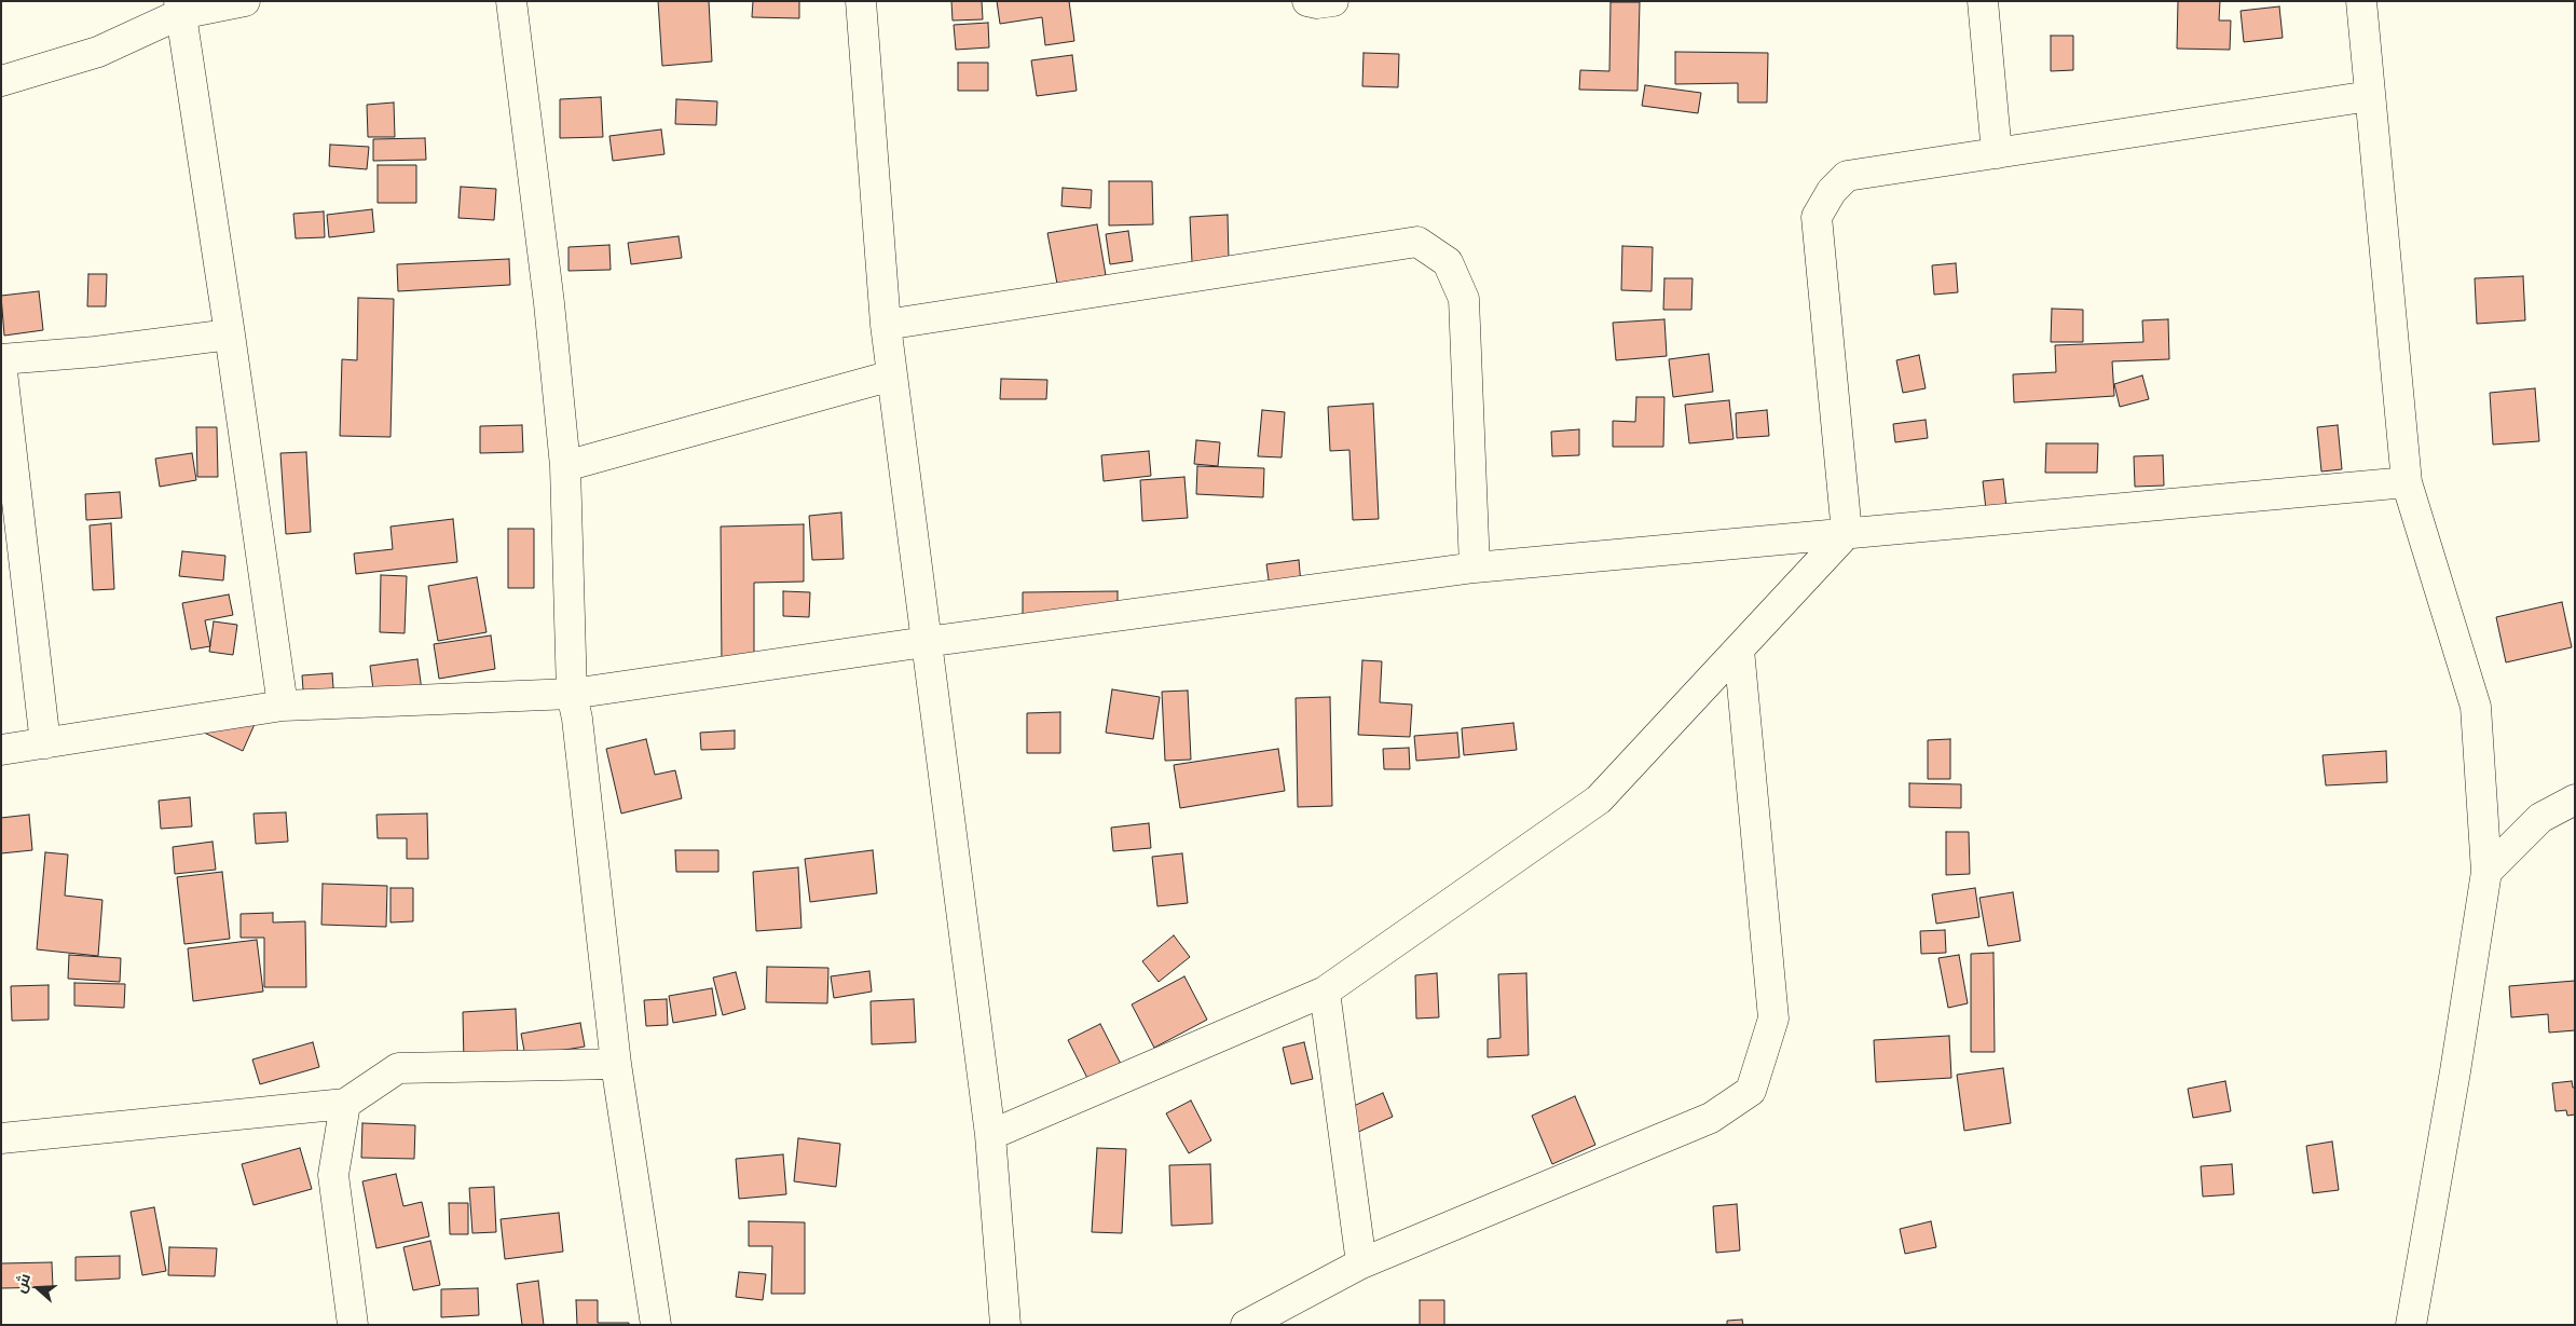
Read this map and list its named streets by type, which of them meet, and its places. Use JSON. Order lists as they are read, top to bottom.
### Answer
{
  "north": "left"
}
